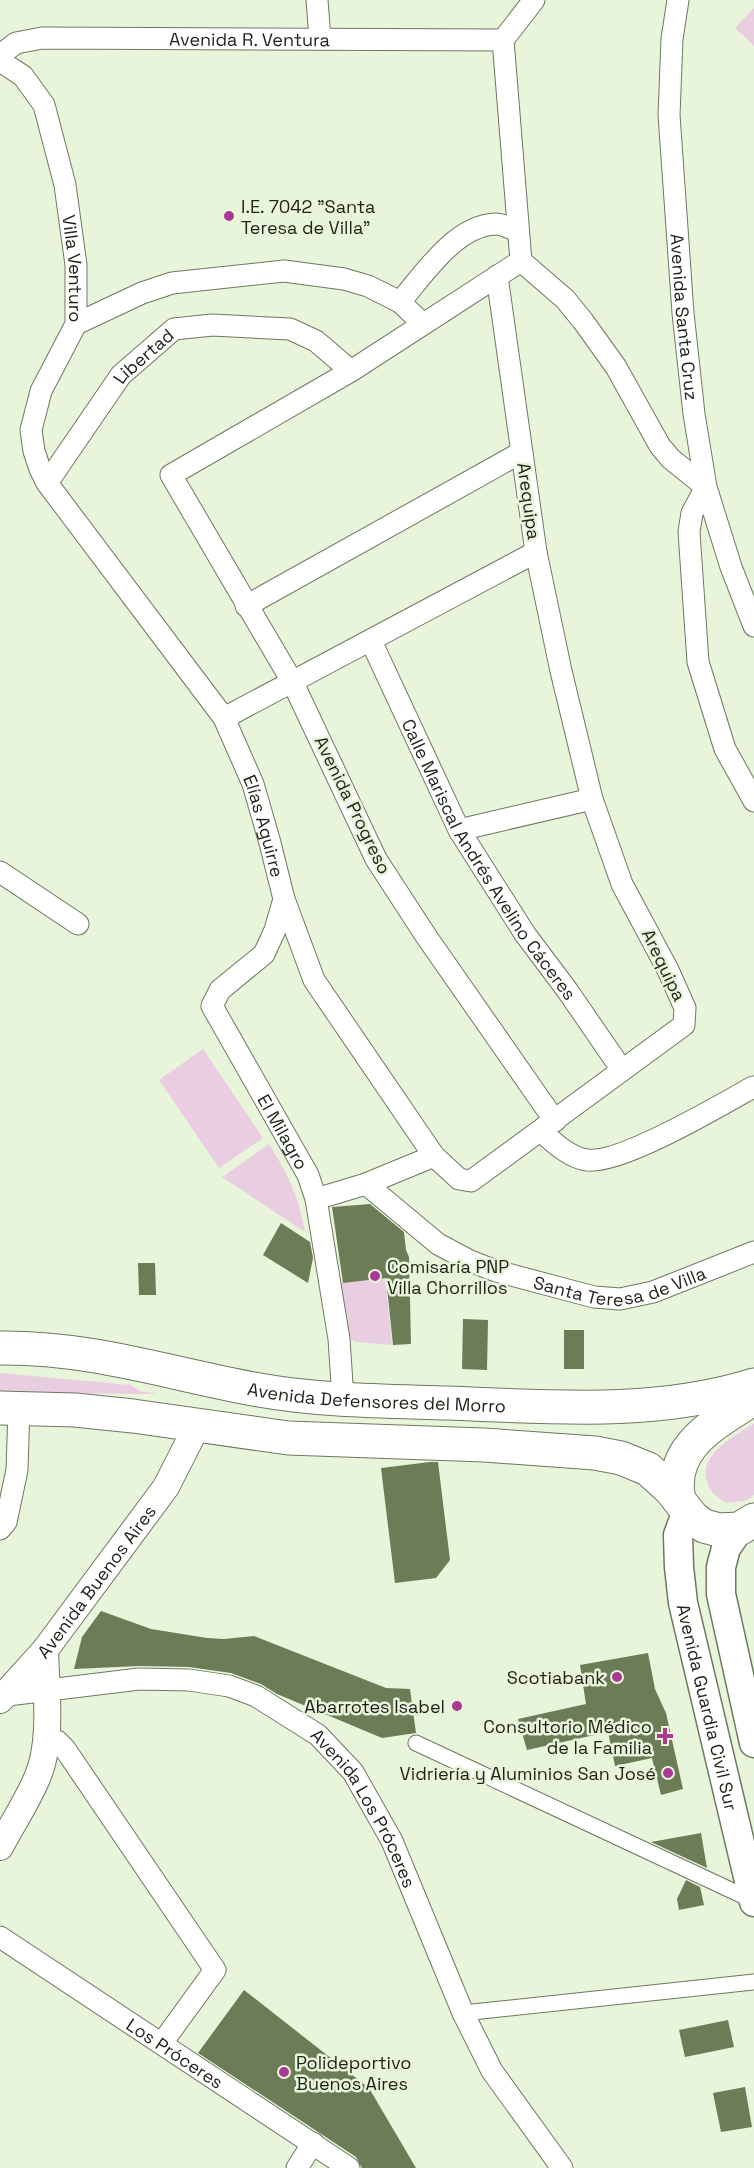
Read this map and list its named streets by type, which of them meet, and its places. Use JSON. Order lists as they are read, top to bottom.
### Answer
{
  "streets": {
    "main road": ["Avenida Defensores del Morro", "Avenida Guardia Civil Sur"],
    "street": [
      "Avenida R. Ventura",
      "Villa Venturo",
      "Avenida Santa Cruz",
      "Libertad",
      "Arequipa",
      "Avenida Progreso",
      "Elías Aguirre",
      "Calle Mariscal Andrés Avelino Cáceres",
      "El Milagro",
      "Santa Teresa de Villa",
      "Avenida Buenos Aires",
      "Avenida Los Próceres",
      "Los Próceres"
    ]
  },
  "crossings": [
    ["Villa Venturo", "Libertad"],
    ["Villa Venturo", "Elías Aguirre"],
    ["Libertad", "Avenida Progreso"],
    ["Libertad", "Elías Aguirre"],
    ["Arequipa", "Calle Mariscal Andrés Avelino Cáceres"],
    ["Avenida Progreso", "Elías Aguirre"],
    ["Elías Aguirre", "El Milagro"],
    ["El Milagro", "Avenida Defensores del Morro"],
    ["Avenida Buenos Aires", "Avenida Los Próceres"]
  ],
  "places": {
    "other": [
      "I.E. 7042 \"Santa Teresa de Villa\"",
      "Comisaría PNP Villa Chorrillos",
      "Scotiabank",
      "Abarrotes Isabel",
      "Vidriería y Aluminios San José",
      "Polideportivo Buenos Aires"
    ],
    "health": ["Consultorio Médico de la Familia"]
  }
}
